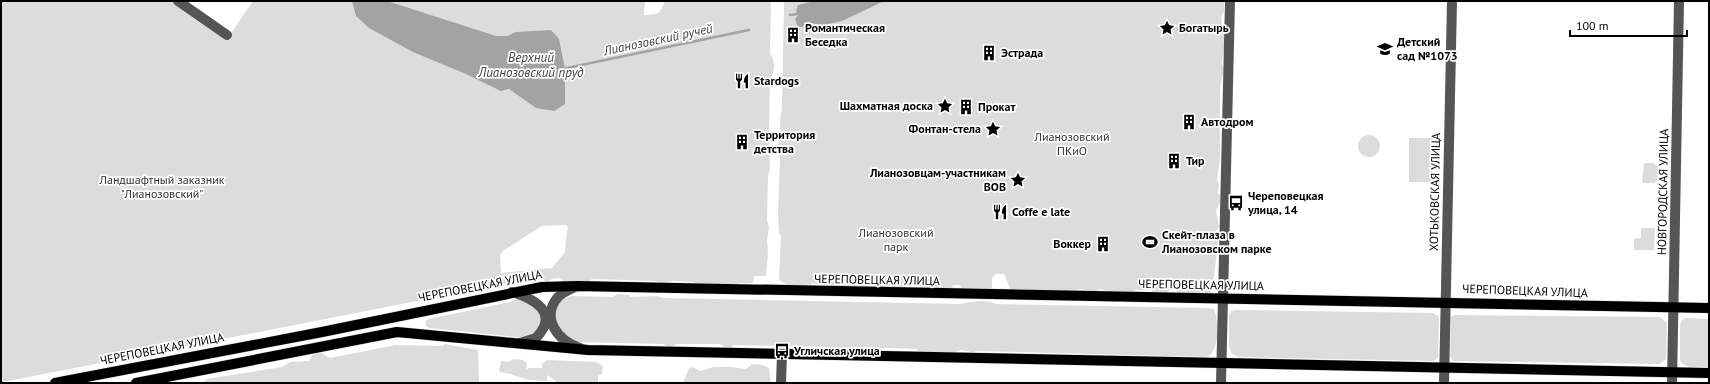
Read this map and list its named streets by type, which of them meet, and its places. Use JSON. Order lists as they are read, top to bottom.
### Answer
{
  "streets": {
    "main road": ["ЧЕРЕПОВЕЦКАЯ УЛИЦА"],
    "street": ["ХОТЬКОВСКАЯ УЛИЦА", "НОВГОРОДСКАЯ УЛИЦА"]
  },
  "crossings": [
    ["ХОТЬКОВСКАЯ УЛИЦА", "ЧЕРЕПОВЕЦКАЯ УЛИЦА"],
    ["НОВГОРОДСКАЯ УЛИЦА", "ЧЕРЕПОВЕЦКАЯ УЛИЦА"]
  ],
  "water": ["Лианозовский ручей", "Верхний Лианозовский пруд"],
  "parks": ["Лианозовский ПКиО", "Ландшафтный заказник \"Лианозовский\"", "Лианозовский парк"],
  "places": {
    "place": [
      "Богатырь",
      "Шахматная доска",
      "Фонтан-стела",
      "Лианозовцам-участникам ВОВ"
    ],
    "building": [
      "Романтическая Беседка",
      "Эстрада",
      "Прокат",
      "Автодром",
      "Территория детства",
      "Тир",
      "Воккер"
    ],
    "school or university": ["Детский сад №1073"],
    "restaurant": ["Stardogs", "Coffe e late"],
    "bus stop": ["Череповецкая улица, 14", "Угличская улица"],
    "sports": ["Скейт-плаза в Лианозовском парке"]
  },
  "scale_bar": "100 m"
}
